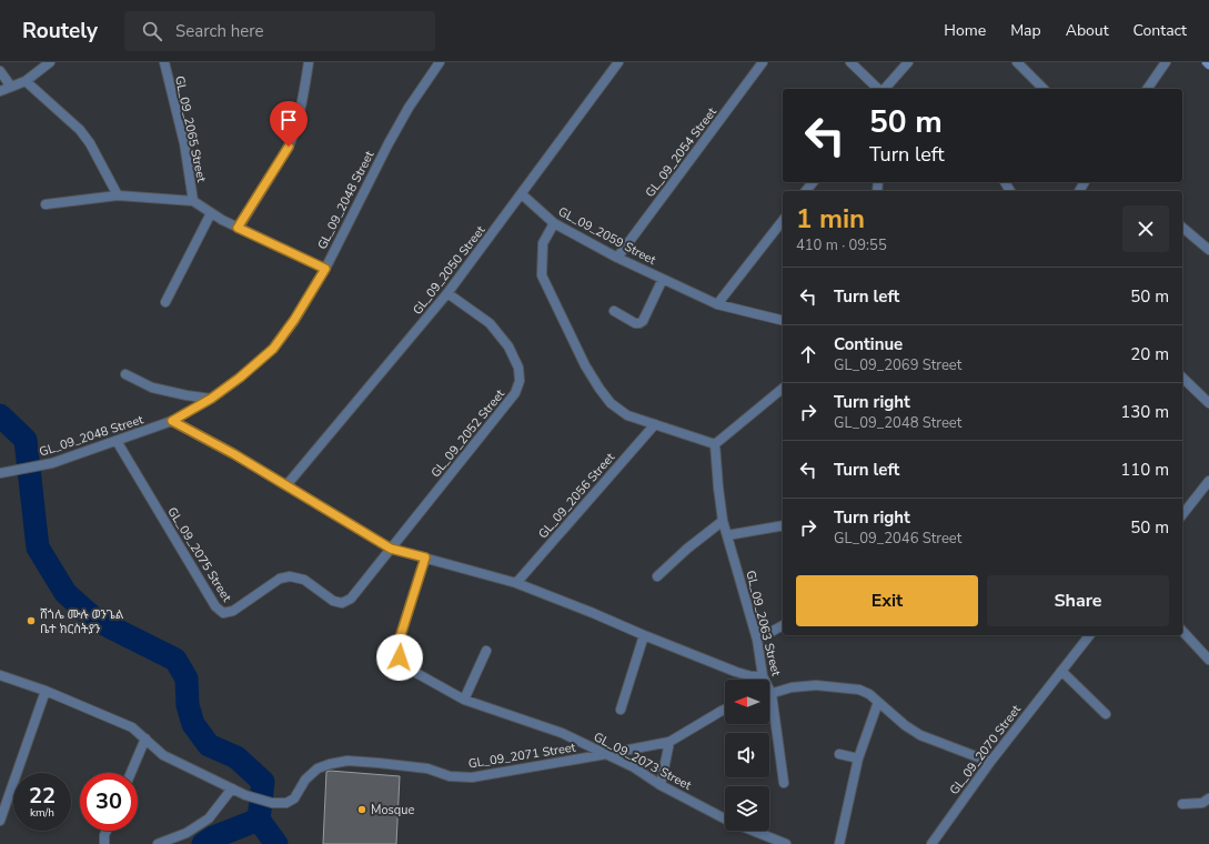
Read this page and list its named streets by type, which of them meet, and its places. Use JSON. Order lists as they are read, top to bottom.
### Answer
{
  "streets": {
    "street": [
      "GL_09_2065 Street",
      "GL_09_2054 Street",
      "GL_09_2048 Street",
      "GL_09_2059 Street",
      "GL_09_2050 Street",
      "GL_09_2052 Street",
      "GL_09_2056 Street",
      "GL_09_2075 Street",
      "GL_09_2063 Street",
      "GL_09_2070 Street",
      "GL_09_2071 Street",
      "GL_09_2073 Street"
    ]
  },
  "crossings": [
    ["GL_09_2054 Street", "GL_09_2059 Street"],
    ["GL_09_2048 Street", "GL_09_2075 Street"],
    ["GL_09_2059 Street", "GL_09_2050 Street"],
    ["GL_09_2050 Street", "GL_09_2052 Street"],
    ["GL_09_2052 Street", "GL_09_2075 Street"],
    ["GL_09_2071 Street", "GL_09_2073 Street"]
  ],
  "places": ["ሸጎሌ ሙሉ ወንጌል ቤተ ክርስትያን", "Mosque"],
  "north": "left",
  "page": {
    "header": "Routely",
    "search": "Search here",
    "nav": [
      "Home",
      "Map",
      "About",
      "Contact"
    ],
    "turn": ["50 m", "Turn left"],
    "heading": ["1 min", "410 m · 09:55"],
    "list": [
      {
        "name": "Turn left",
        "value": "50 m"
      },
      {
        "name": "Continue",
        "note": "GL_09_2069 Street",
        "value": "20 m"
      },
      {
        "name": "Turn right",
        "note": "GL_09_2048 Street",
        "value": "130 m"
      },
      {
        "name": "Turn left",
        "value": "110 m"
      },
      {
        "name": "Turn right",
        "note": "GL_09_2046 Street",
        "value": "50 m"
      }
    ],
    "buttons": ["Exit", "Share"],
    "speed": "22 km/h",
    "limit": "30"
  }
}
